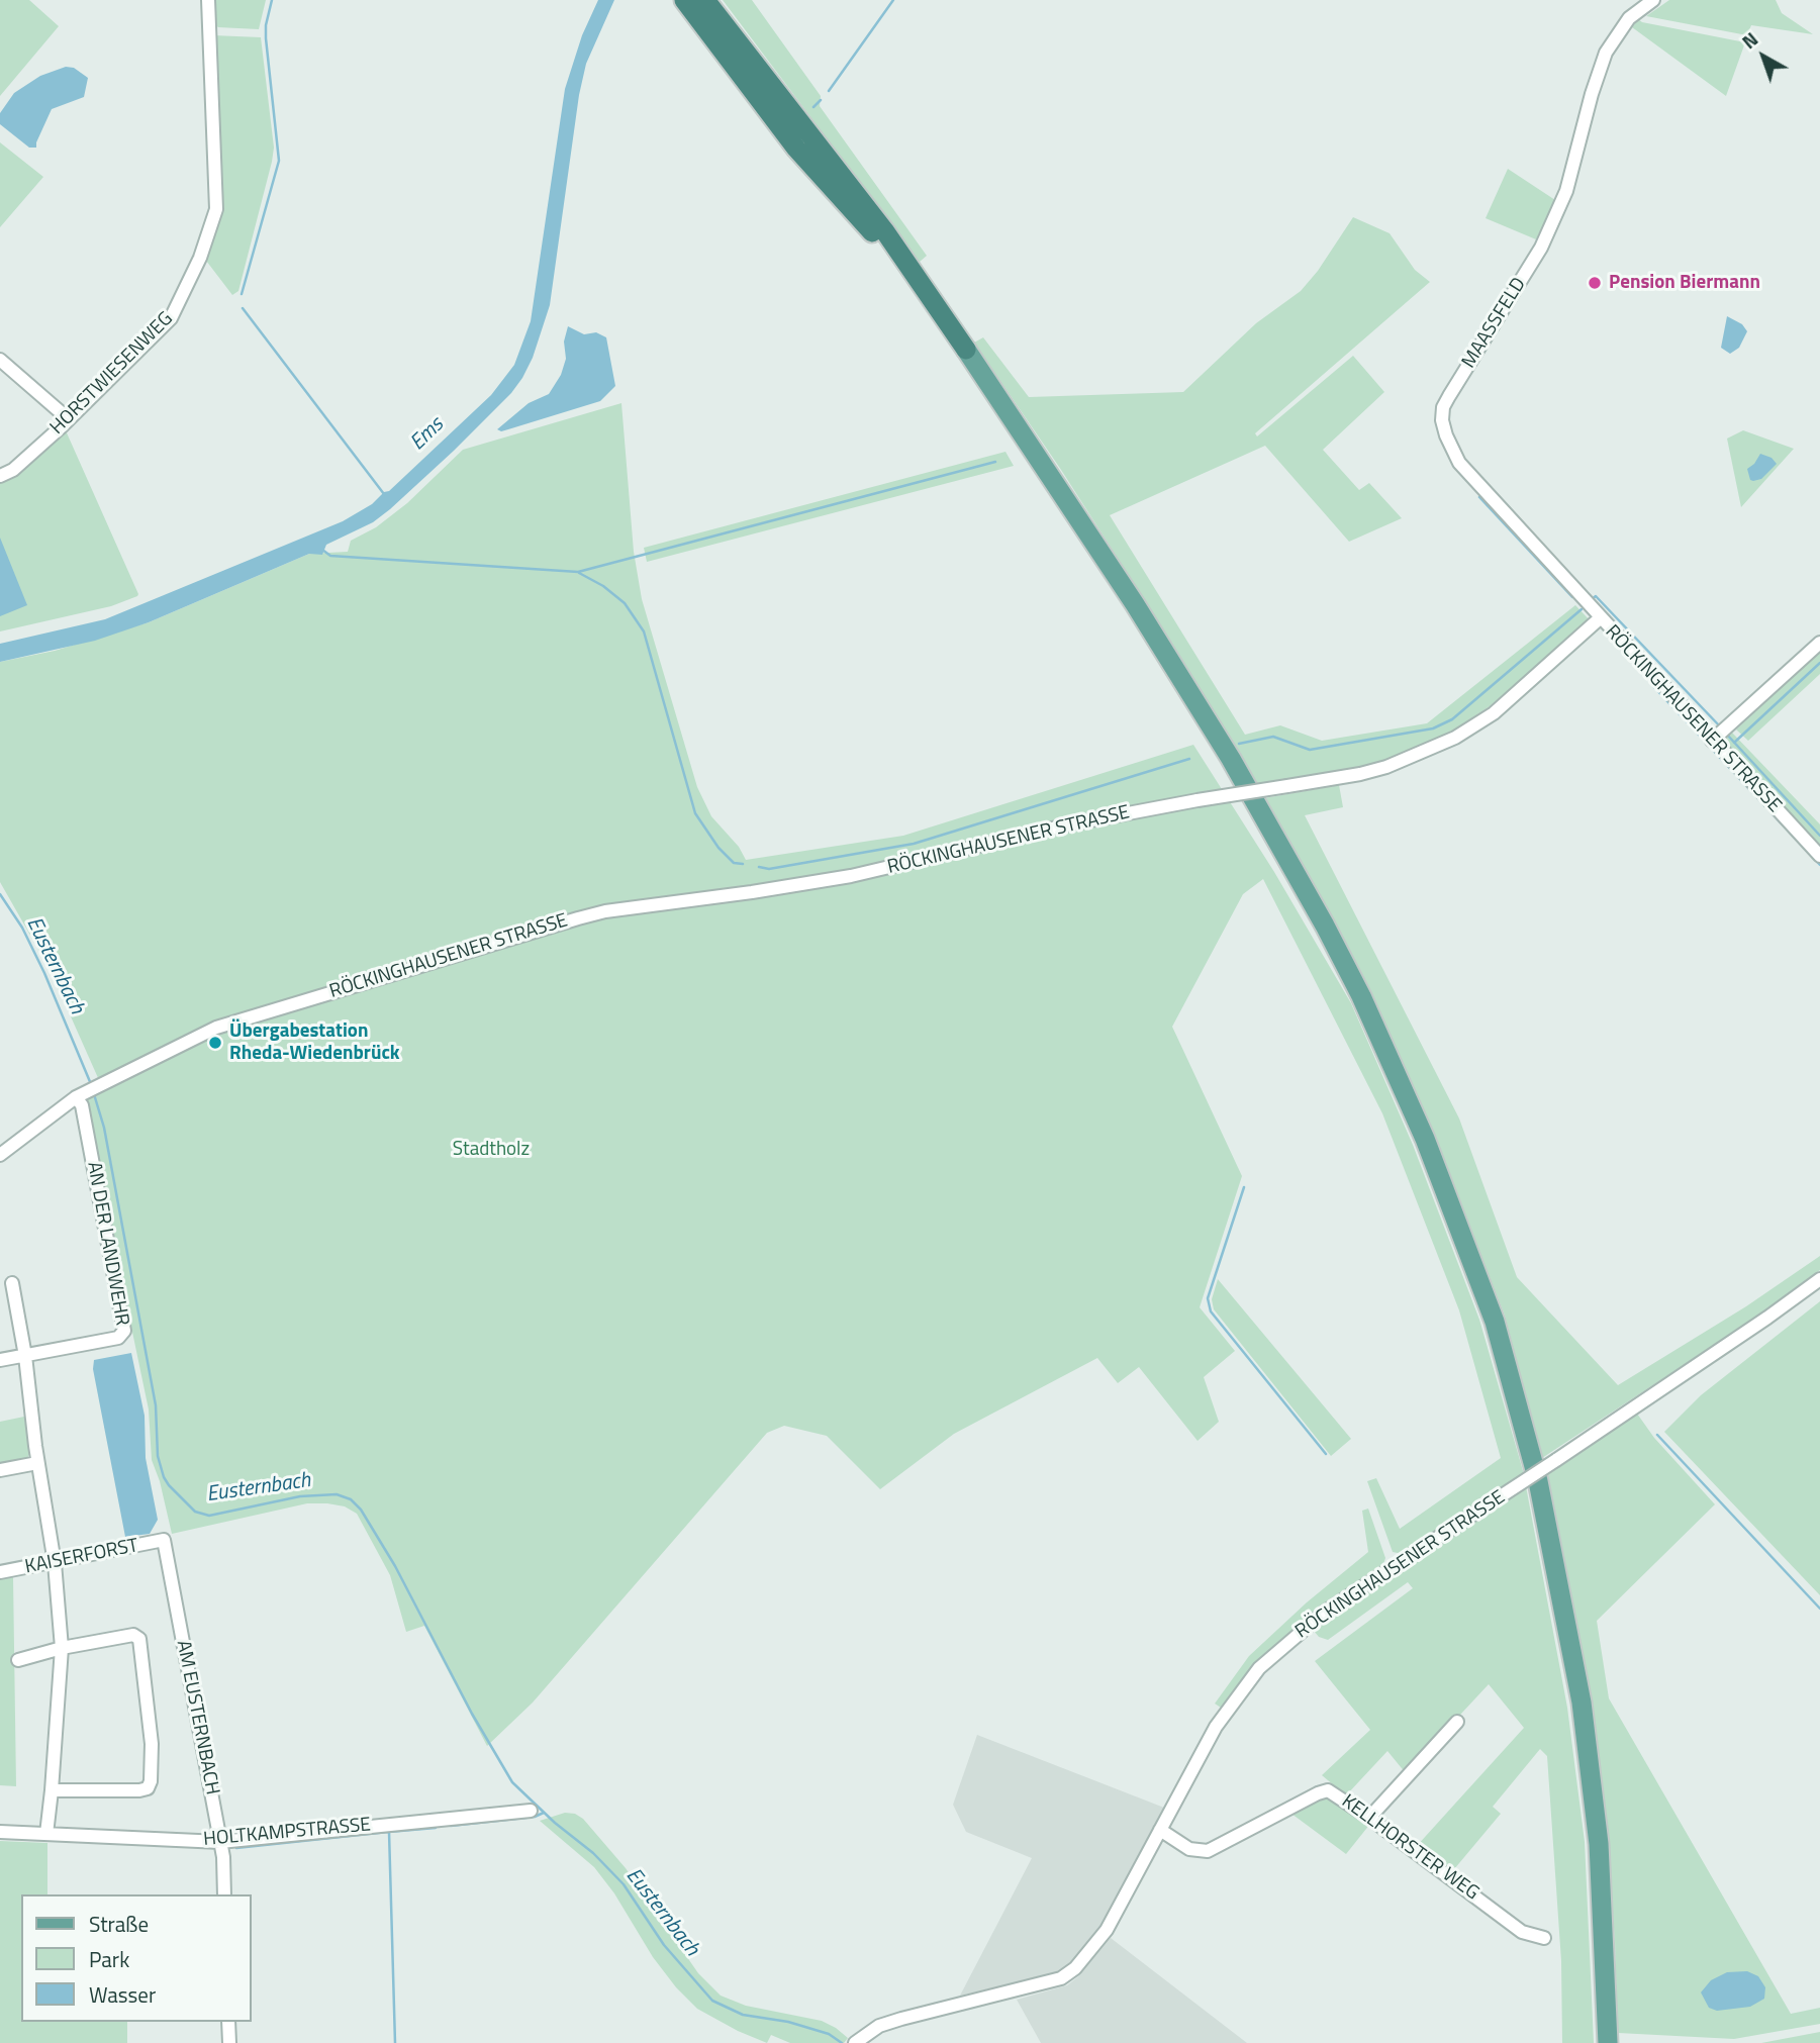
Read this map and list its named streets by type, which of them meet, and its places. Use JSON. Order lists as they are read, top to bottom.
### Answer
{
  "streets": {
    "street": [
      "MAASSFELD",
      "HORSTWIESENWEG",
      "RÖCKINGHAUSENER STRASSE",
      "AN DER LANDWEHR",
      "KAISERFORST",
      "AM EUSTERNBACH",
      "HOLTKAMPSTRASSE",
      "KELLHORSTER WEG"
    ]
  },
  "crossings": [
    ["MAASSFELD", "RÖCKINGHAUSENER STRASSE"],
    ["RÖCKINGHAUSENER STRASSE", "AN DER LANDWEHR"],
    ["RÖCKINGHAUSENER STRASSE", "KELLHORSTER WEG"],
    ["KAISERFORST", "AM EUSTERNBACH"],
    ["AM EUSTERNBACH", "HOLTKAMPSTRASSE"]
  ],
  "water": ["Ems", "Eusternbach"],
  "parks": ["Stadtholz"],
  "places": ["Pension Biermann", "Übergabestation Rheda-Wiedenbrück"],
  "legend": ["Straße", "Park", "Wasser"],
  "north": "top left"
}
